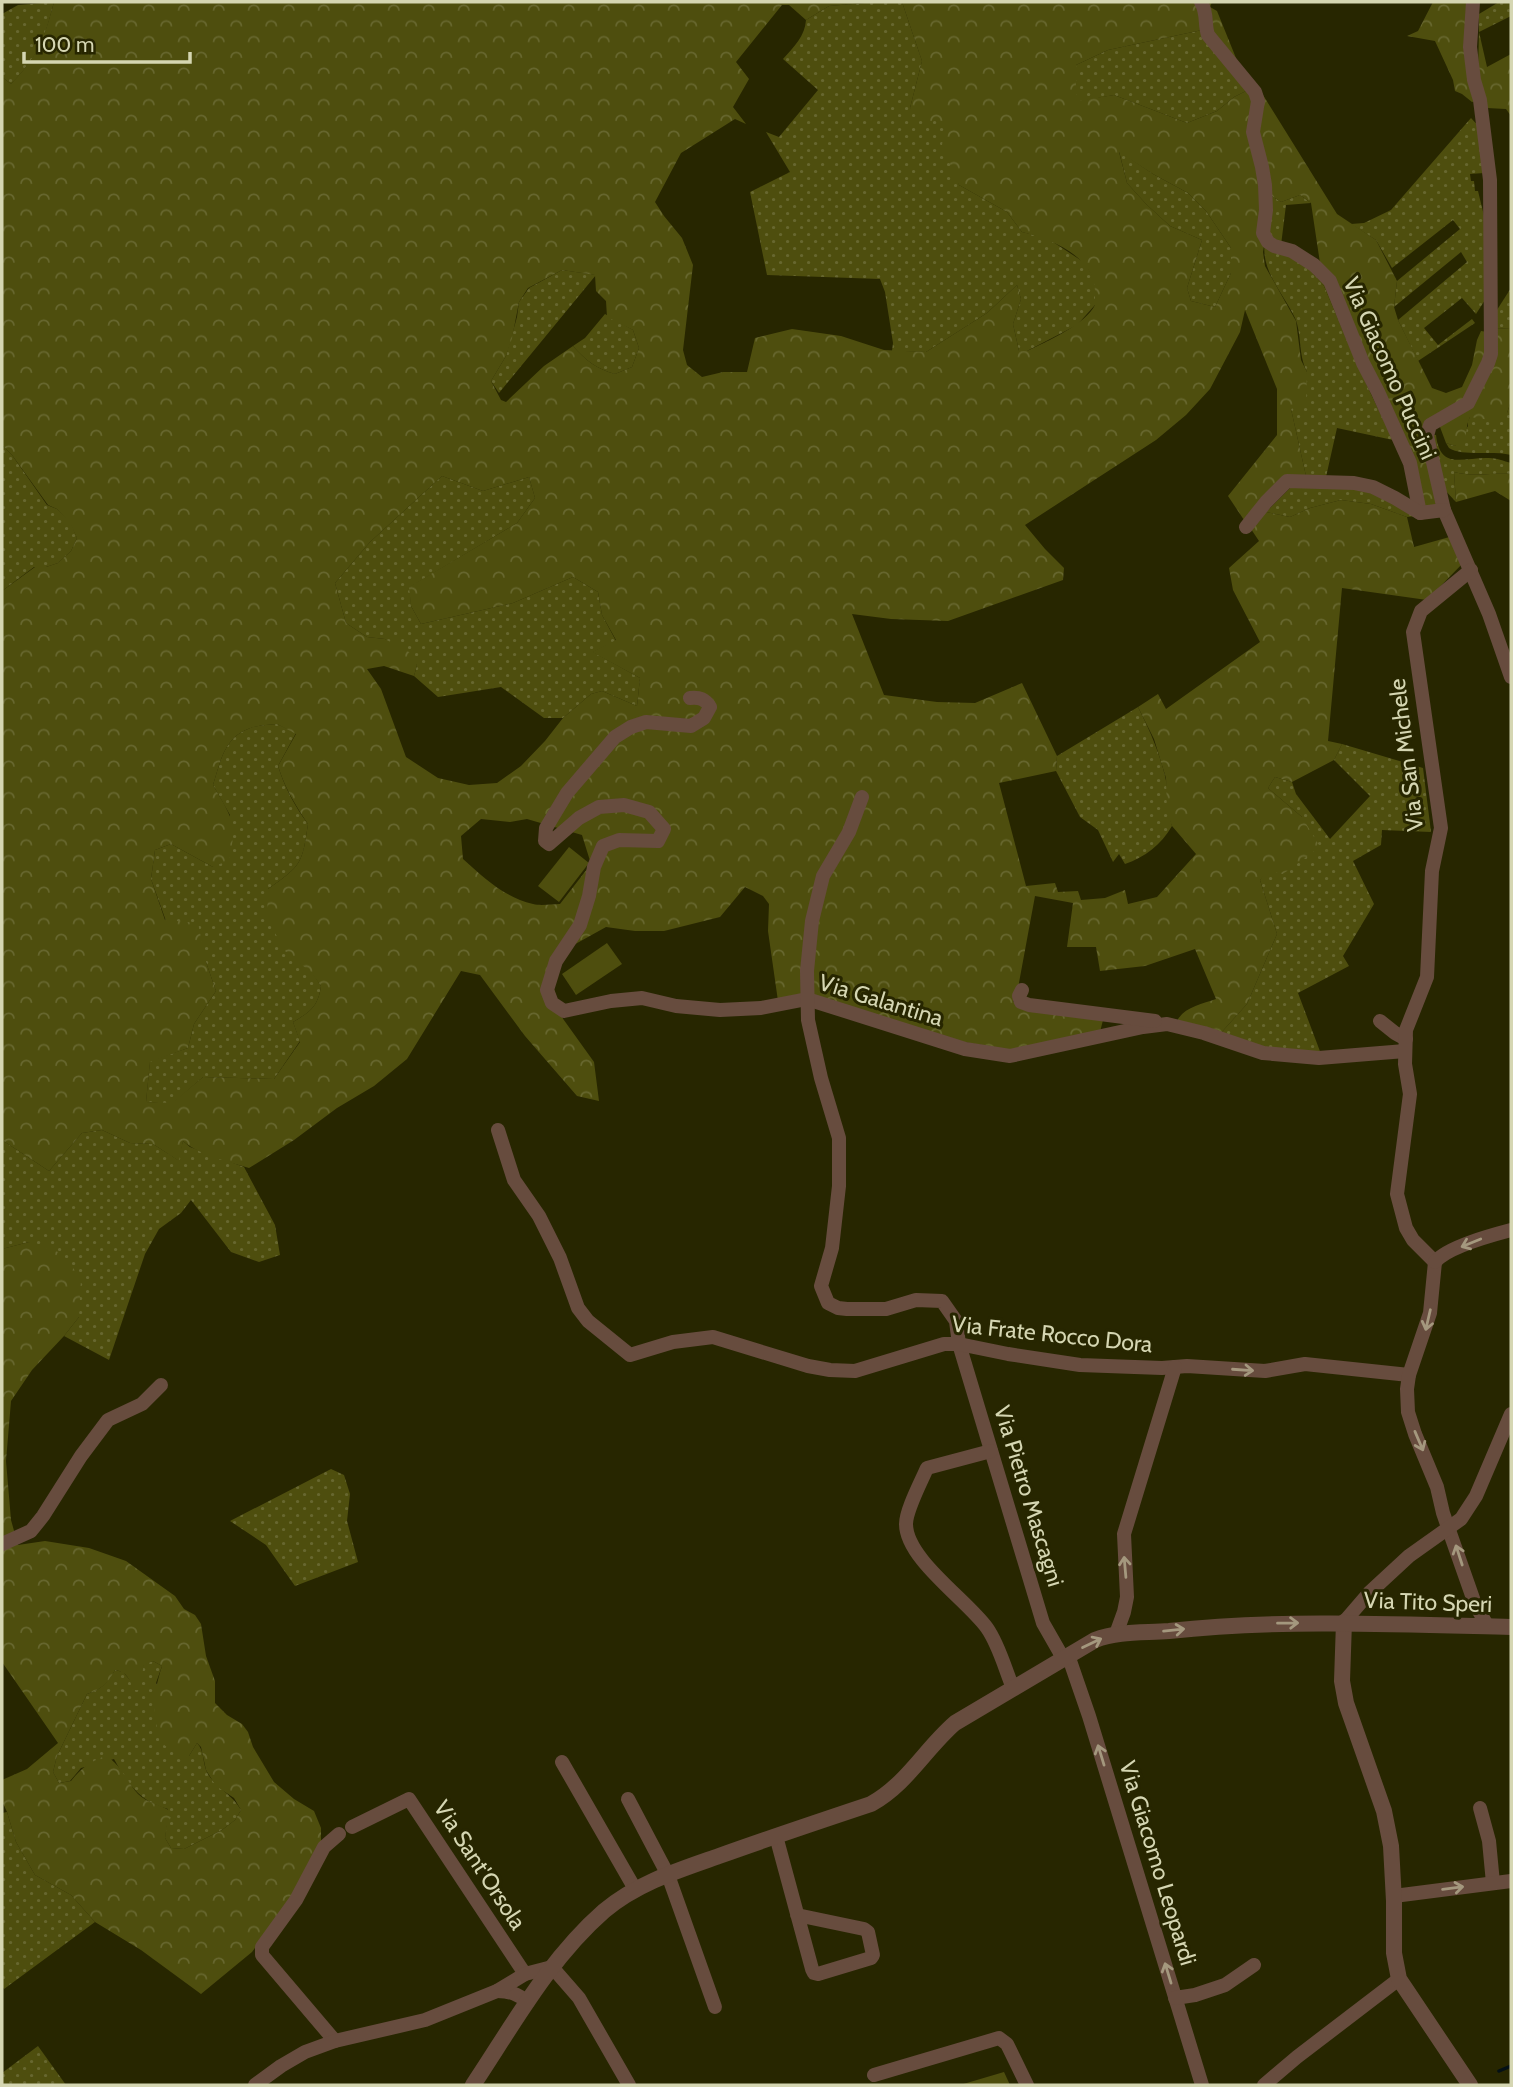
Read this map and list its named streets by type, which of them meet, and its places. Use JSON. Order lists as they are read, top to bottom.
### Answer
{
  "streets": {
    "street": [
      "Via Giacomo Puccini",
      "Via San Michele",
      "Via Galantina",
      "Via Frate Rocco Dora",
      "Via Pietro Mascagni",
      "Via Tito Speri",
      "Via Giacomo Leopardi",
      "Via Sant'Orsola"
    ]
  },
  "crossings": [
    ["Via Giacomo Puccini", "Via San Michele"],
    ["Via San Michele", "Via Galantina"],
    ["Via Galantina", "Via Pietro Mascagni"],
    ["Via Frate Rocco Dora", "Via Pietro Mascagni"],
    ["Via Pietro Mascagni", "Via Tito Speri"],
    ["Via Pietro Mascagni", "Via Giacomo Leopardi"],
    ["Via Tito Speri", "Via Giacomo Leopardi"]
  ],
  "one_way": ["Via Giacomo Leopardi"],
  "scale_bar": "100 m"
}
